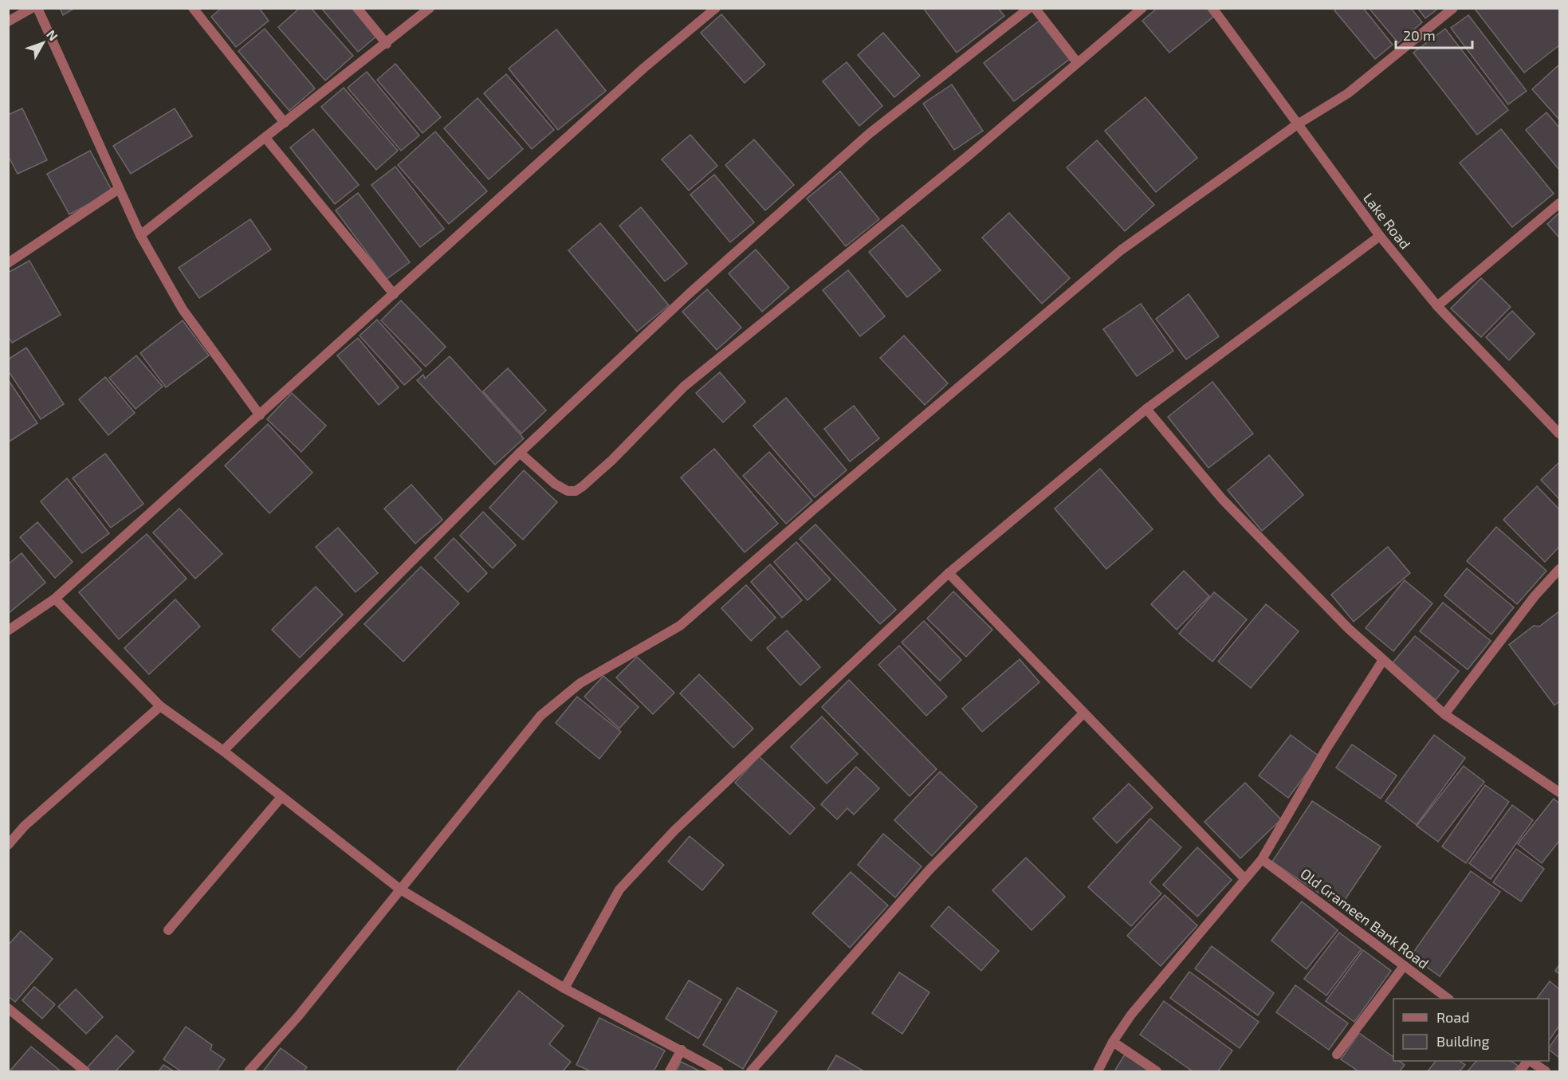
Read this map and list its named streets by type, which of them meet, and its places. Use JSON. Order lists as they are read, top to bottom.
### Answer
{
  "streets": {
    "street": ["Lake Road", "Old Grameen Bank Road"]
  },
  "legend": ["Road", "Building"],
  "scale_bar": "20 m",
  "north": "top right"
}
